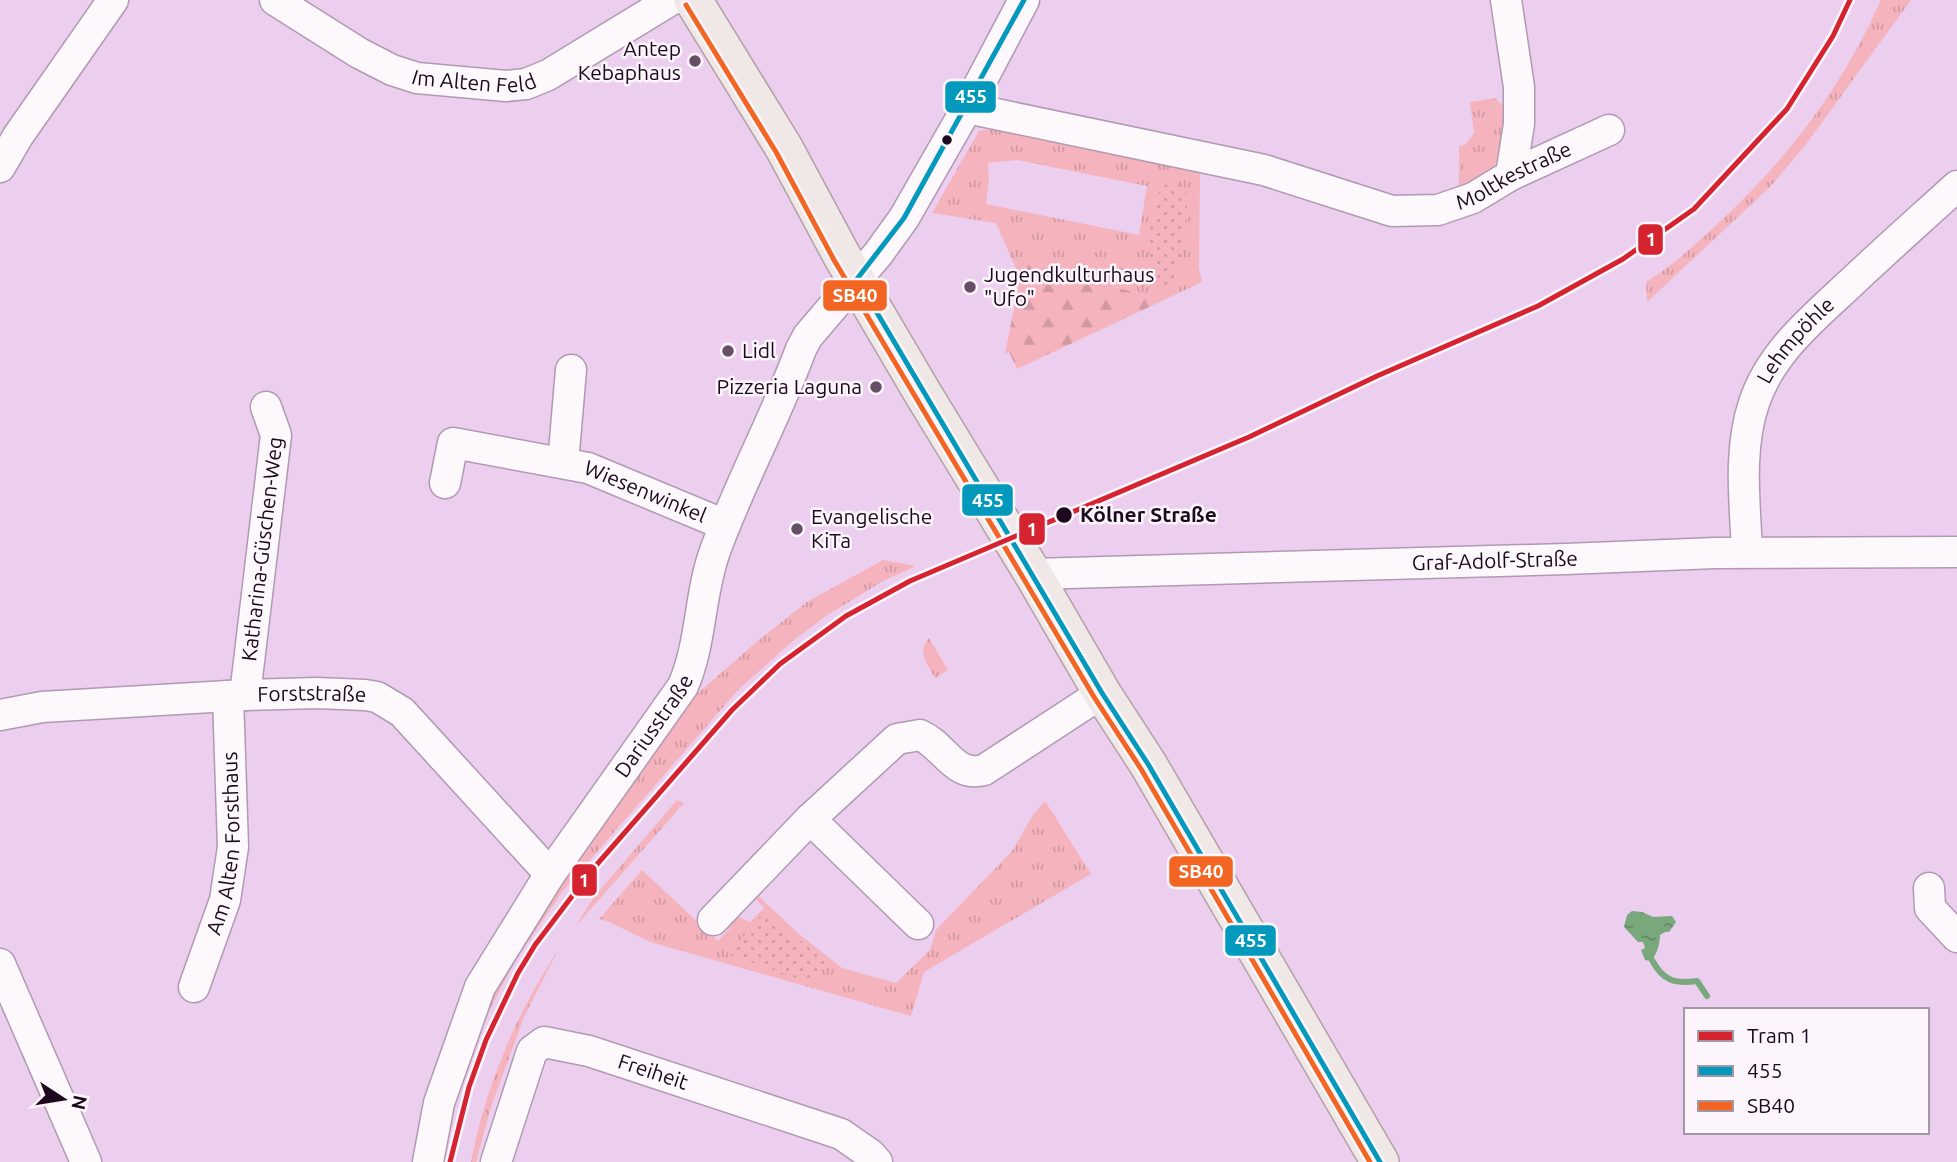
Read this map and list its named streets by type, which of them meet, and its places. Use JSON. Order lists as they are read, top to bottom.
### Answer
{
  "streets": {
    "street": [
      "Im Alten Feld",
      "Moltkestraße",
      "Lehmpöhle",
      "Wiesenwinkel",
      "Katharina-Güschen-Weg",
      "Graf-Adolf-Straße",
      "Forststraße",
      "Dariusstraße",
      "Am Alten Forsthaus",
      "Freiheit"
    ]
  },
  "crossings": [
    ["Moltkestraße", "Dariusstraße"],
    ["Lehmpöhle", "Graf-Adolf-Straße"],
    ["Wiesenwinkel", "Dariusstraße"],
    ["Katharina-Güschen-Weg", "Forststraße"],
    ["Katharina-Güschen-Weg", "Am Alten Forsthaus"],
    ["Forststraße", "Dariusstraße"],
    ["Forststraße", "Am Alten Forsthaus"]
  ],
  "places": [
    "Antep Kebaphaus",
    "Jugendkulturhaus \"Ufo\"",
    "Lidl",
    "Pizzeria Laguna",
    "Kölner Straße",
    "Evangelische KiTa"
  ],
  "lines": ["tram line 1", "transit line 455", "transit line SB40"],
  "legend": ["Tram 1", "455", "SB40"],
  "north": "right"
}
